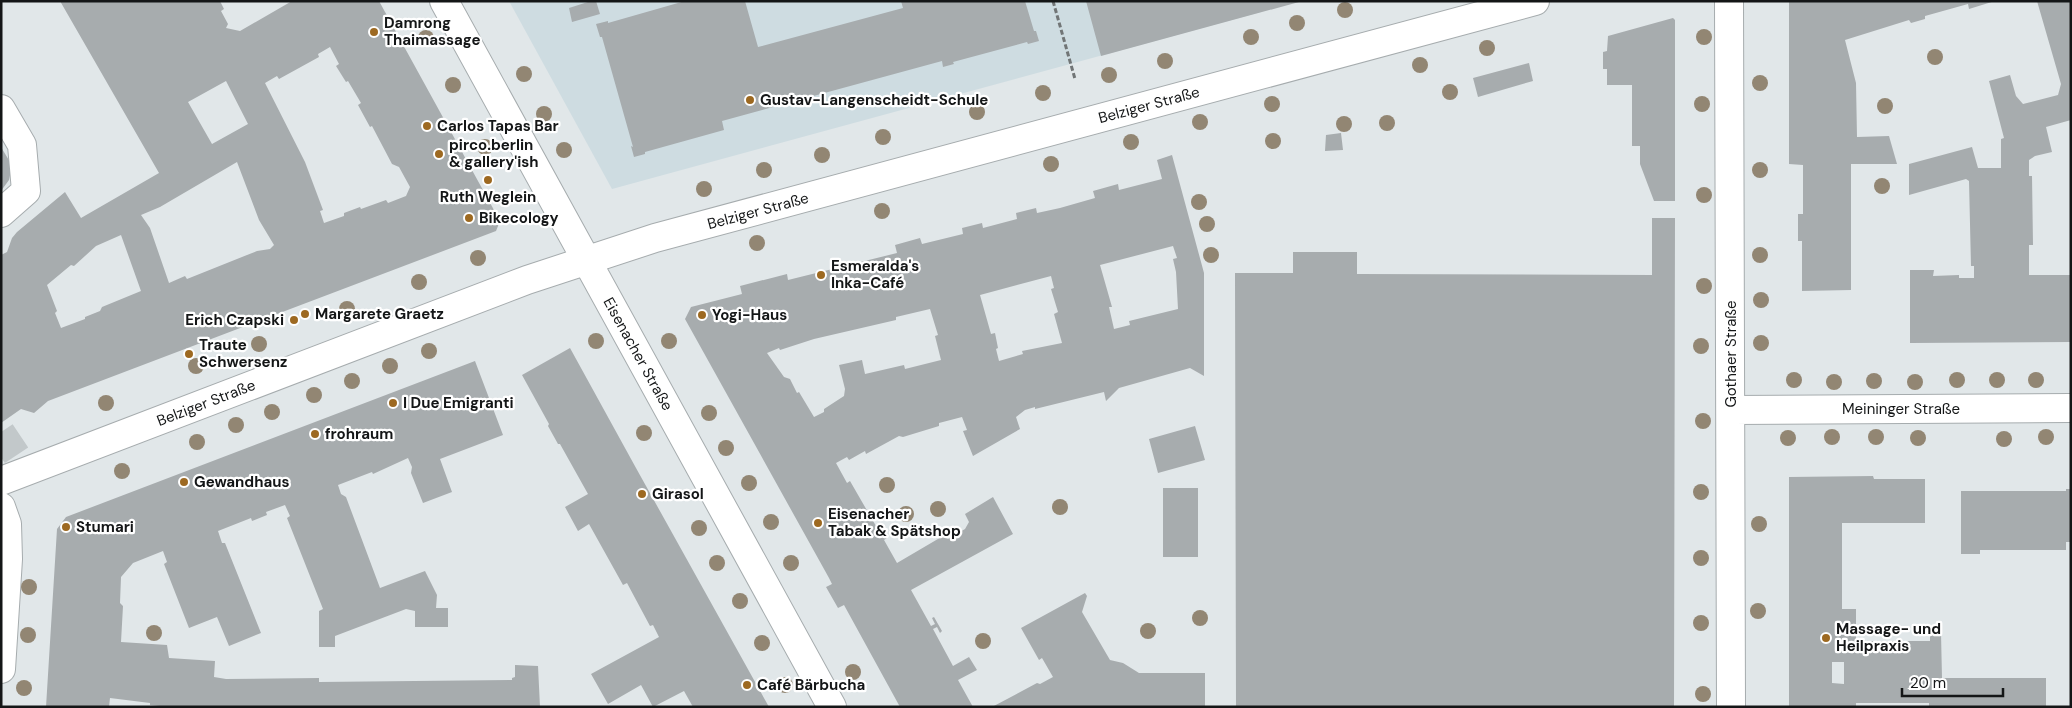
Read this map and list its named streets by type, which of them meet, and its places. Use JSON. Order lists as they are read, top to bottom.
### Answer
{
  "streets": {
    "street": [
      "Belziger Straße",
      "Eisenacher Straße",
      "Gothaer Straße",
      "Meininger Straße"
    ]
  },
  "crossings": [
    ["Belziger Straße", "Eisenacher Straße"],
    ["Gothaer Straße", "Meininger Straße"]
  ],
  "places": [
    "Damrong Thaimassage",
    "Gustav-Langenscheidt-Schule",
    "Carlos Tapas Bar",
    "pirco.berlin & gallery'ish",
    "Ruth Weglein",
    "Bikecology",
    "Esmeralda's Inka-Café",
    "Margarete Graetz",
    "Yogi-Haus",
    "Erich Czapski",
    "Traute Schwersenz",
    "I Due Emigranti",
    "frohraum",
    "Gewandhaus",
    "Girasol",
    "Eisenacher Tabak & Spätshop",
    "Stumari",
    "Massage- und Heilpraxis",
    "Café Bärbucha"
  ],
  "scale_bar": "20 m"
}
